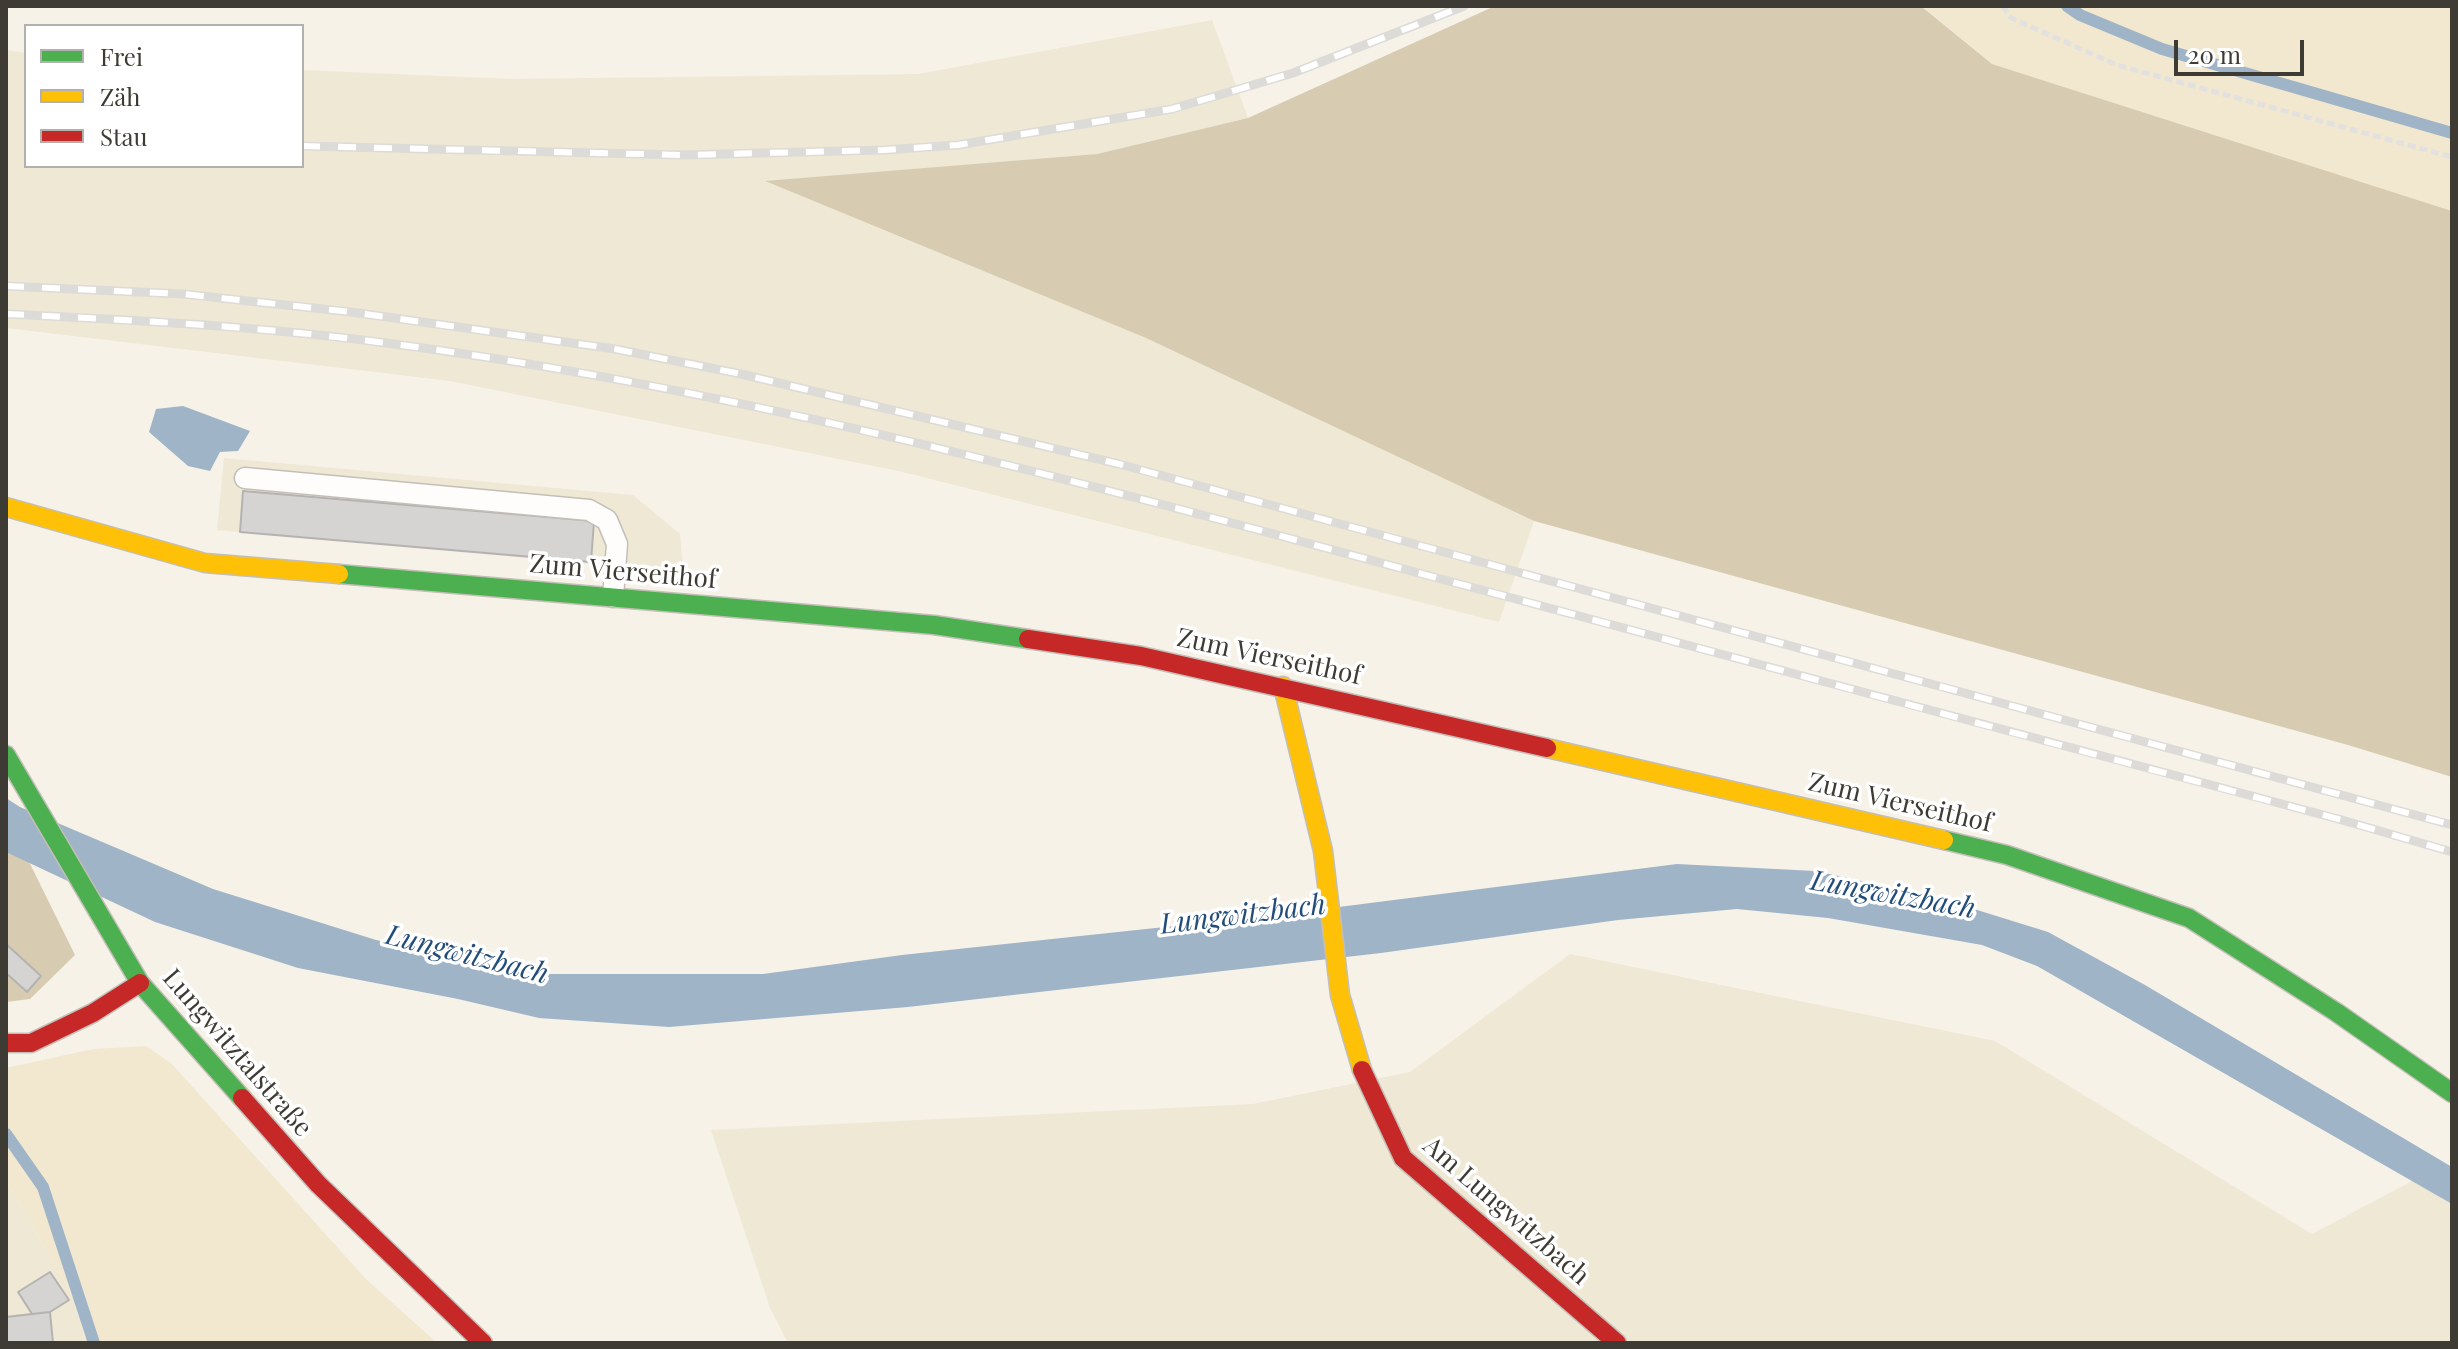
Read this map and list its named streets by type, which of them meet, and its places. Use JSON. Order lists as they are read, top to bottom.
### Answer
{
  "streets": {
    "street": ["Zum Vierseithof", "Lungwitztalstraße", "Am Lungwitzbach"]
  },
  "crossings": [
    ["Zum Vierseithof", "Am Lungwitzbach"]
  ],
  "water": ["Lungwitzbach"],
  "legend": ["Frei", "Zäh", "Stau"],
  "scale_bar": "20 m"
}
